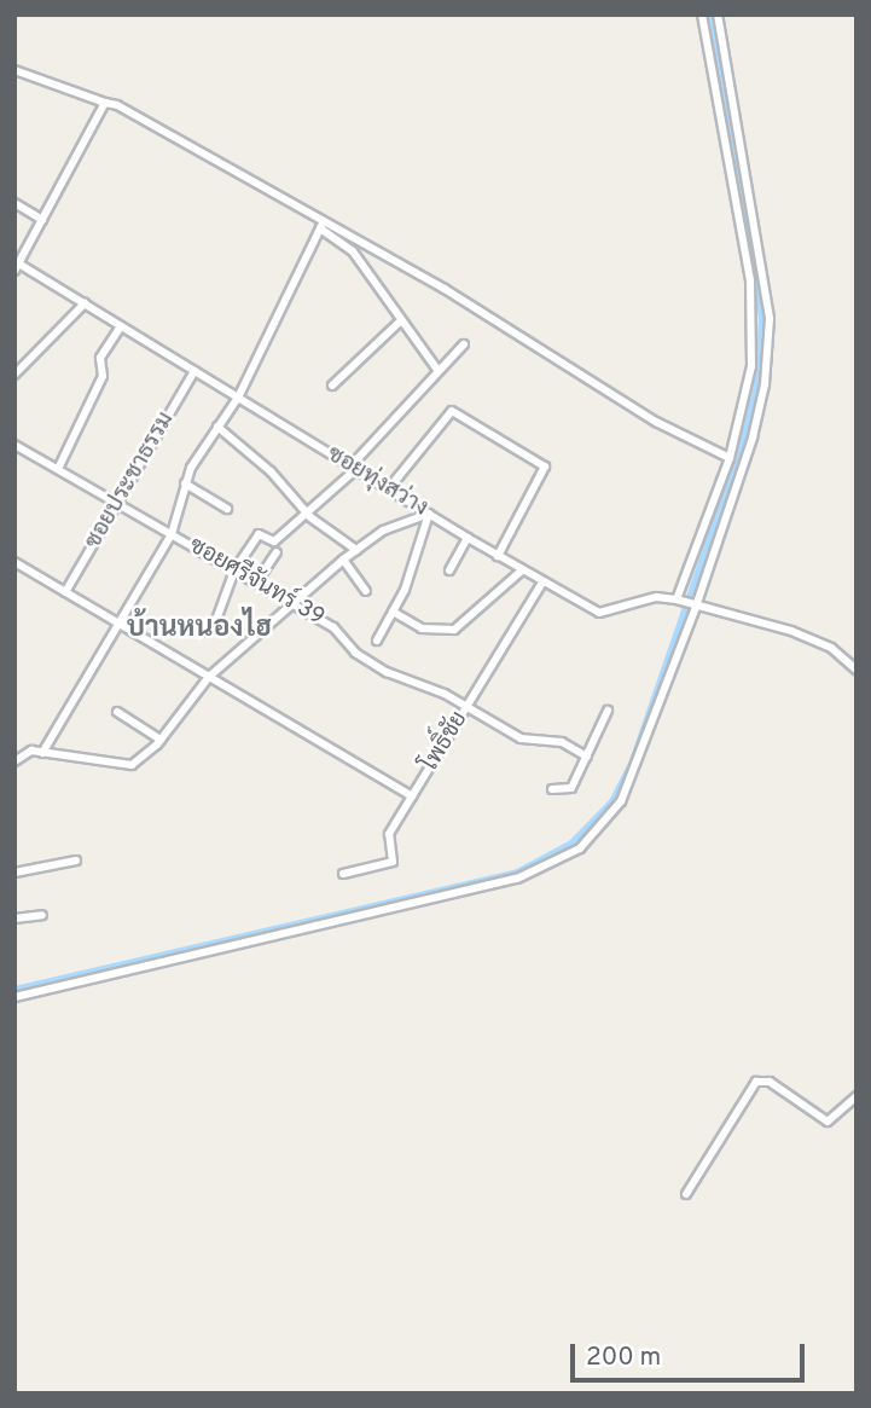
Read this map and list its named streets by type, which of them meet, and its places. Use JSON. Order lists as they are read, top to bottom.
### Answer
{
  "streets": {
    "street": [
      "ซอยประชาธรรม",
      "ซอยทุ่งสว่าง",
      "ซอยศรีจันทร์ 39",
      "โพธิ์ชัย"
    ]
  },
  "crossings": [
    ["ซอยประชาธรรม", "ซอยทุ่งสว่าง"],
    ["ซอยประชาธรรม", "ซอยศรีจันทร์ 39"],
    ["ซอยทุ่งสว่าง", "โพธิ์ชัย"],
    ["ซอยศรีจันทร์ 39", "โพธิ์ชัย"]
  ],
  "districts": ["บ้านหนองไฮ"],
  "scale_bar": "200 m"
}
